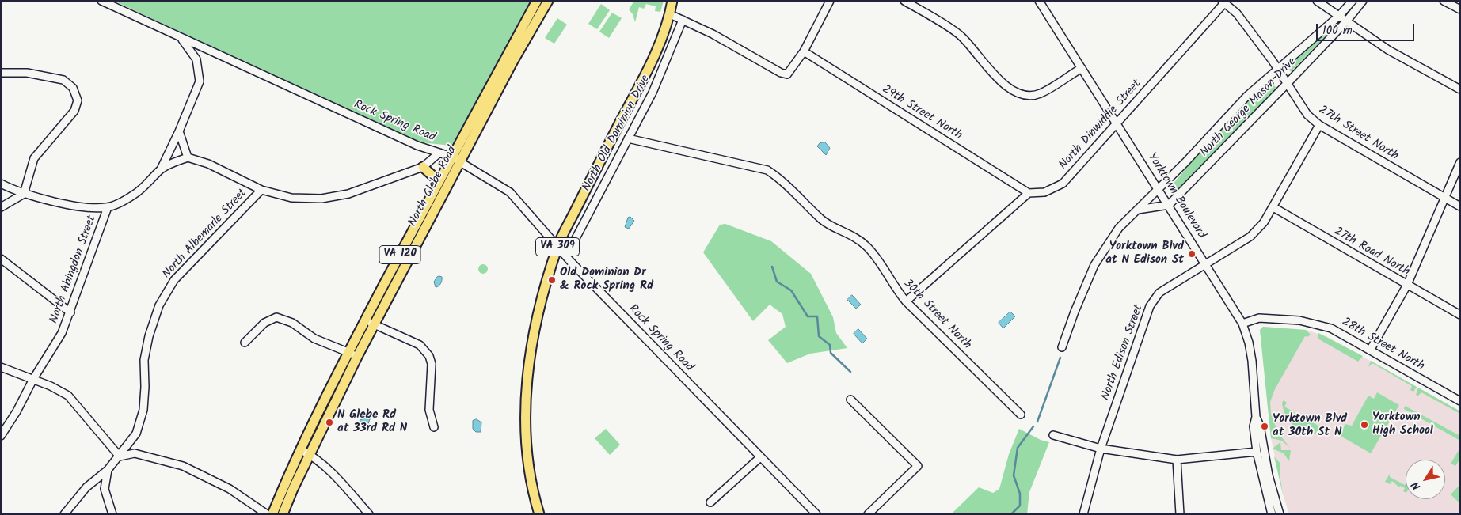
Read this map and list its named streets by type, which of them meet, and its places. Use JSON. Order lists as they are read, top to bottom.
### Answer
{
  "streets": {
    "main road": ["North Glebe Road", "VA 309", "VA 120"],
    "street": [
      "North George Mason Drive",
      "29th Street North",
      "Rock Spring Road",
      "North Dinwiddie Street",
      "North Old Dominion Drive",
      "27th Street North",
      "Yorktown Boulevard",
      "North Albemarle Street",
      "27th Road North",
      "North Abingdon Street",
      "30th Street North",
      "28th Street North",
      "North Edison Street"
    ]
  },
  "crossings": [
    ["North George Mason Drive", "27th Street North"],
    ["North George Mason Drive", "Yorktown Boulevard"],
    ["29th Street North", "North Dinwiddie Street"],
    ["Rock Spring Road", "North Old Dominion Drive"],
    ["Rock Spring Road", "North Glebe Road"],
    ["Rock Spring Road", "VA 309"],
    ["Rock Spring Road", "North Abingdon Street"],
    ["North Dinwiddie Street", "27th Street North"],
    ["North Dinwiddie Street", "Yorktown Boulevard"],
    ["North Old Dominion Drive", "30th Street North"],
    ["27th Street North", "North Edison Street"],
    ["Yorktown Boulevard", "28th Street North"],
    ["Yorktown Boulevard", "North Edison Street"],
    ["27th Road North", "North Edison Street"]
  ],
  "places": [
    "Yorktown Blvd at N Edison St",
    "Old Dominion Dr & Rock Spring Rd",
    "N Glebe Rd at 33rd Rd N",
    "Yorktown High School",
    "Yorktown Blvd at 30th St N"
  ],
  "scale_bar": "100 m",
  "north": "bottom left"
}
